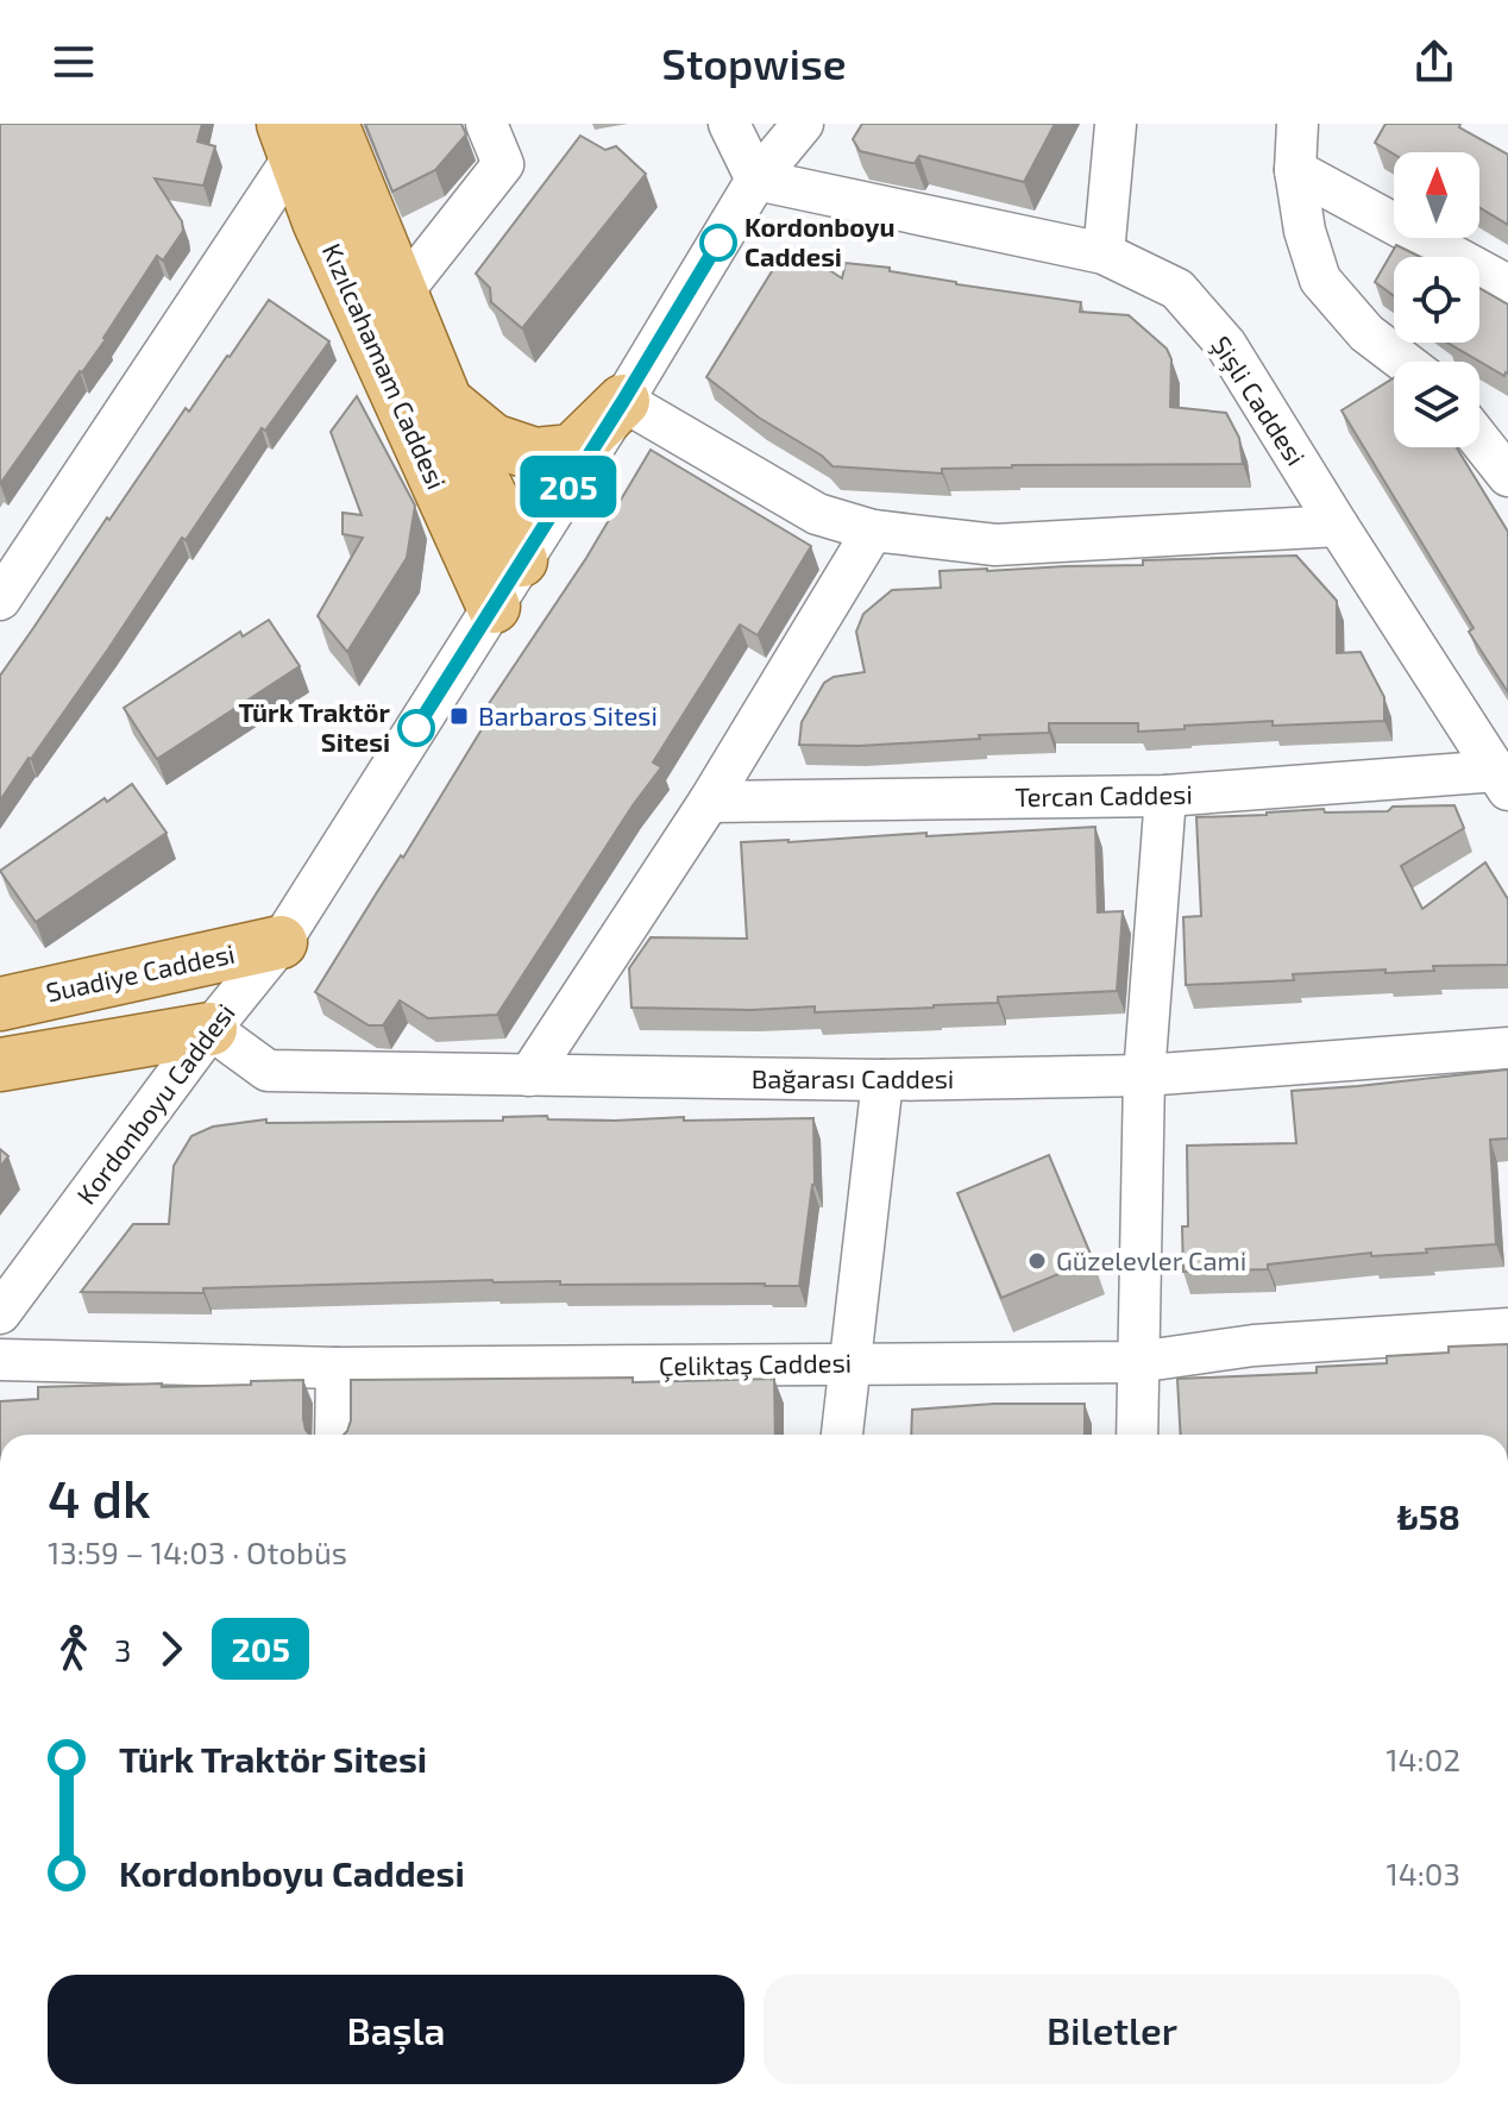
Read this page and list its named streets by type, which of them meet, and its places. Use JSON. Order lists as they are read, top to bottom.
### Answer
{
  "streets": {
    "main road": ["Kızılcahamam Caddesi", "Suadiye Caddesi"],
    "street": [
      "Şişli Caddesi",
      "Tercan Caddesi",
      "Bağarası Caddesi",
      "Kordonboyu Caddesi",
      "Çeliktaş Caddesi"
    ]
  },
  "crossings": [
    ["Kızılcahamam Caddesi", "Kordonboyu Caddesi"],
    ["Şişli Caddesi", "Tercan Caddesi"],
    ["Şişli Caddesi", "Kordonboyu Caddesi"],
    ["Suadiye Caddesi", "Kordonboyu Caddesi"],
    ["Bağarası Caddesi", "Kordonboyu Caddesi"]
  ],
  "places": {
    "other": ["Kordonboyu Caddesi", "Türk Traktör Sitesi", "Güzelevler Cami"],
    "transit": ["Barbaros Sitesi"]
  },
  "lines": ["bus line 205"],
  "north": "top",
  "page": {
    "header": "Stopwise",
    "on_map": "205",
    "heading": ["4 dk", "13:59 – 14:03 · Otobüs", "₺58"],
    "legs": ["3", "205"],
    "list": [
      {
        "name": "Türk Traktör Sitesi",
        "value": "14:02"
      },
      {
        "name": "Kordonboyu Caddesi",
        "value": "14:03"
      }
    ],
    "buttons": ["Başla", "Biletler"]
  }
}
